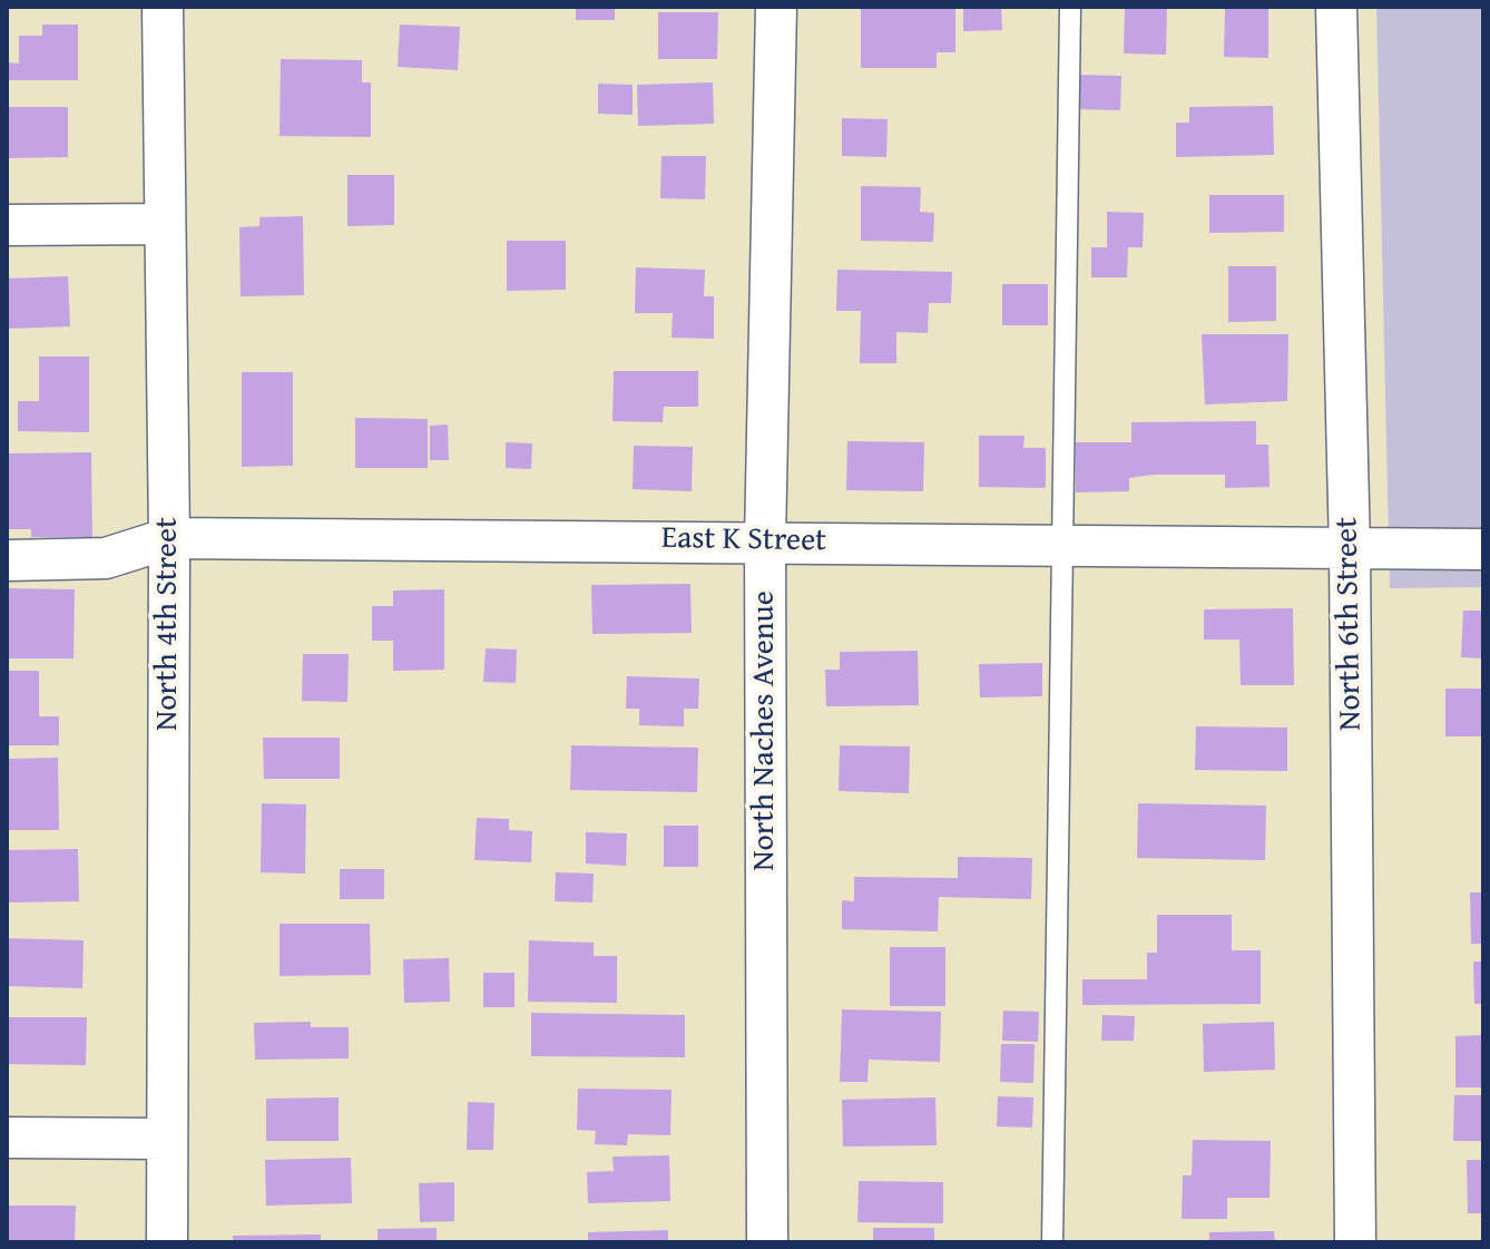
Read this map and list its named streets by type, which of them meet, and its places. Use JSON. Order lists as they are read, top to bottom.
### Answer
{
  "streets": {
    "street": [
      "East K Street",
      "North 4th Street",
      "North 6th Street",
      "North Naches Avenue"
    ]
  },
  "crossings": [
    ["East K Street", "North 4th Street"],
    ["East K Street", "North 6th Street"],
    ["East K Street", "North Naches Avenue"]
  ]
}
